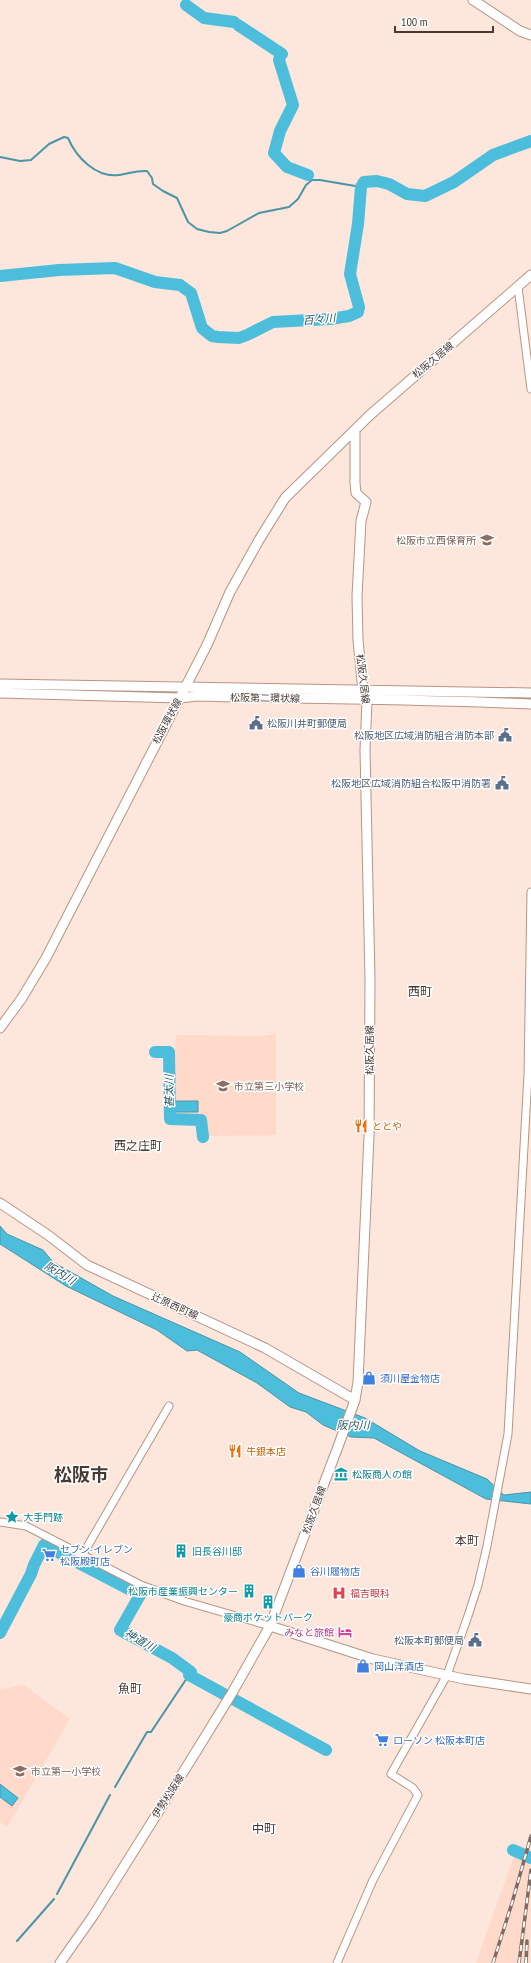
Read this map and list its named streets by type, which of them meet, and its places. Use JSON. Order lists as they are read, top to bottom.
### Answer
{
  "streets": {
    "main road": [
      "松阪久居線",
      "松阪第二環状線",
      "松阪環状線",
      "辻原西町線",
      "伊勢松阪線"
    ]
  },
  "crossings": [
    ["松阪久居線", "松阪第二環状線"],
    ["松阪久居線", "松阪環状線"],
    ["松阪久居線", "辻原西町線"],
    ["松阪久居線", "伊勢松阪線"],
    ["松阪第二環状線", "松阪環状線"]
  ],
  "districts": [
    "西町",
    "西之庄町",
    "松阪市",
    "本町",
    "魚町",
    "中町"
  ],
  "water": [
    "百々川",
    "甚太川",
    "阪内川",
    "神道川"
  ],
  "places": {
    "school or university": ["松阪市立西保育所", "市立第三小学校", "市立第一小学校"],
    "public building": [
      "松阪川井町郵便局",
      "松阪地区広域消防組合消防本部",
      "松阪地区広域消防組合松阪中消防署",
      "松阪本町郵便局"
    ],
    "restaurant": ["ととや", "牛銀本店"],
    "shop": ["須川屋金物店", "谷川履物店", "岡山洋酒店"],
    "museum": ["松阪商人の館"],
    "place": ["大手門跡"],
    "building": ["旧長谷川邸", "松阪市産業振興センター", "豪商ポケットパーク"],
    "supermarket": ["セブン-イレブン 松阪殿町店", "ローソン 松阪本町店"],
    "hospital": ["福吉眼科"],
    "hotel": ["みなと旅館"]
  },
  "scale_bar": "100 m"
}
